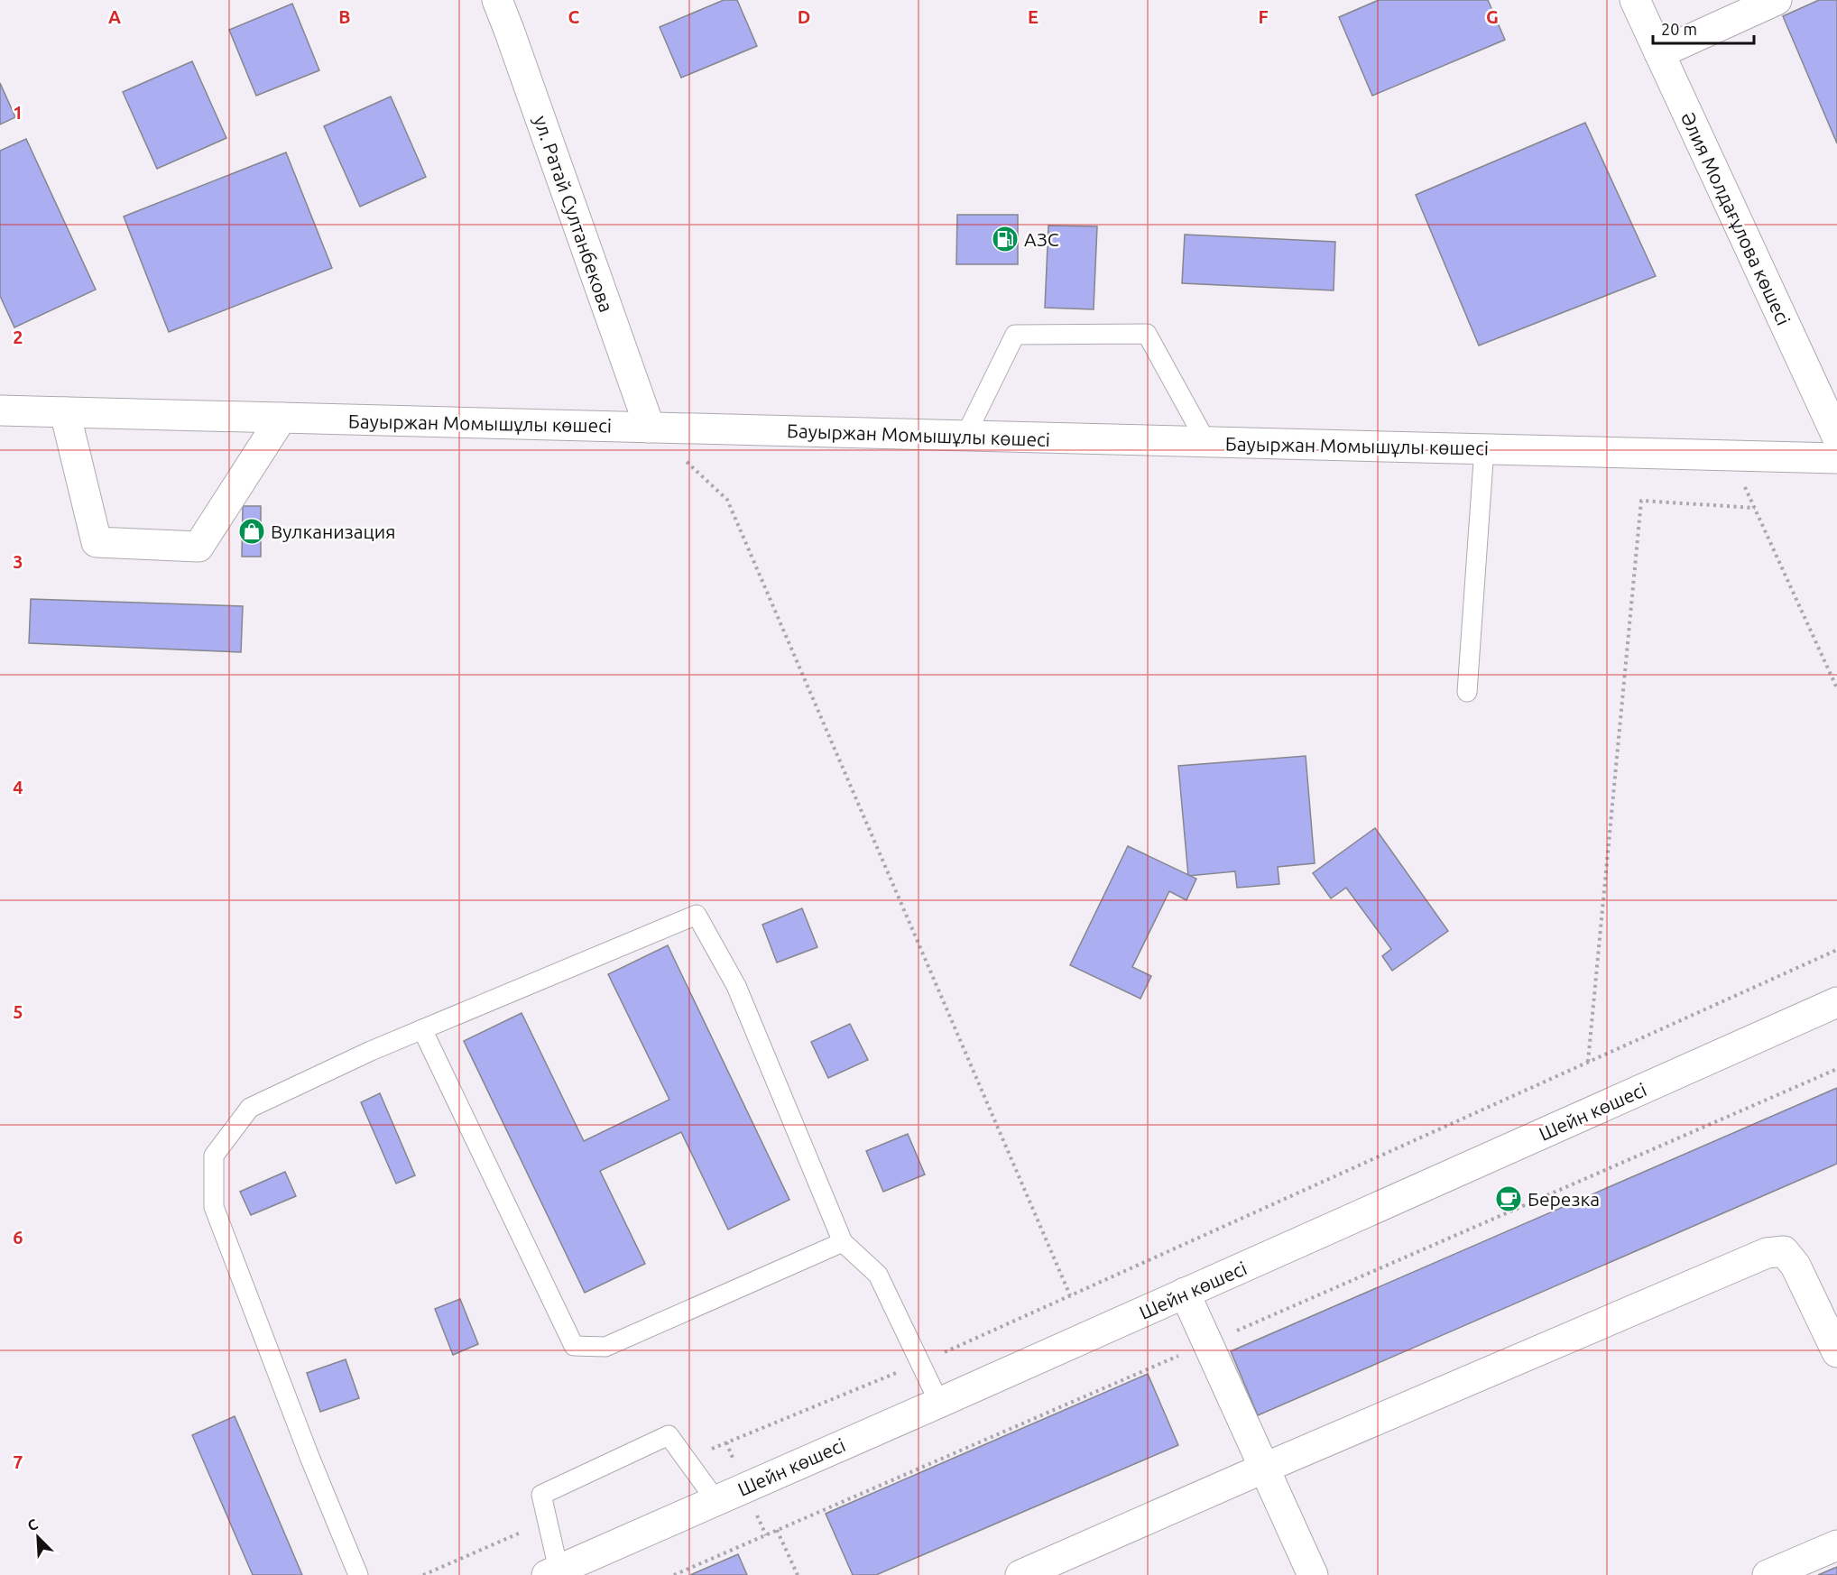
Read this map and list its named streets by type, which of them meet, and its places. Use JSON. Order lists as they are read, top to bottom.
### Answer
{
  "streets": {
    "street": [
      "ул. Ратай Султанбекова",
      "Әлия Молдағұлова көшесі",
      "Бауыржан Момышұлы көшесі",
      "Шейн көшесі"
    ]
  },
  "crossings": [
    ["ул. Ратай Султанбекова", "Бауыржан Момышұлы көшесі"]
  ],
  "places": {
    "fuel station": ["АЗС"],
    "shop": ["Вулканизация"],
    "cafe": ["Березка"]
  },
  "scale_bar": "20 m",
  "north": "top left",
  "grid": {
    "columns": [
      "A",
      "B",
      "C",
      "D",
      "E",
      "F",
      "G"
    ],
    "rows": [
      "1",
      "2",
      "3",
      "4",
      "5",
      "6",
      "7"
    ]
  }
}
